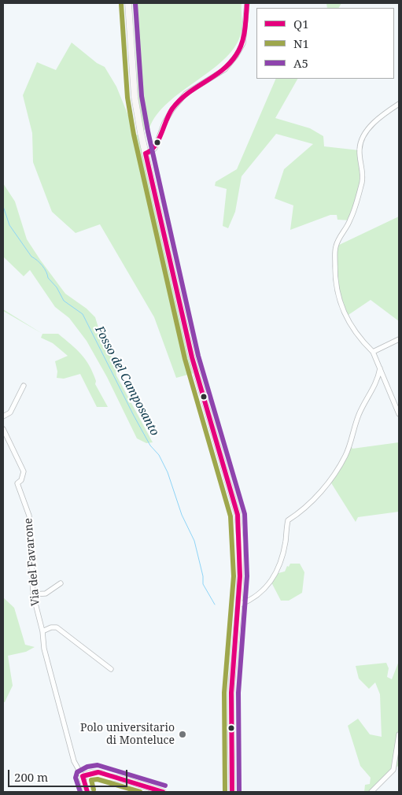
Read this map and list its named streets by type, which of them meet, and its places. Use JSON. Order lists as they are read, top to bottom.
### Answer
{
  "streets": {
    "street": ["Via del Favarone"]
  },
  "water": ["Fosso del Camposanto"],
  "places": ["Polo universitario di Monteluce"],
  "lines": ["transit line Q1", "transit line A5", "transit line N1"],
  "legend": ["Q1", "N1", "A5"],
  "scale_bar": "200 m"
}
